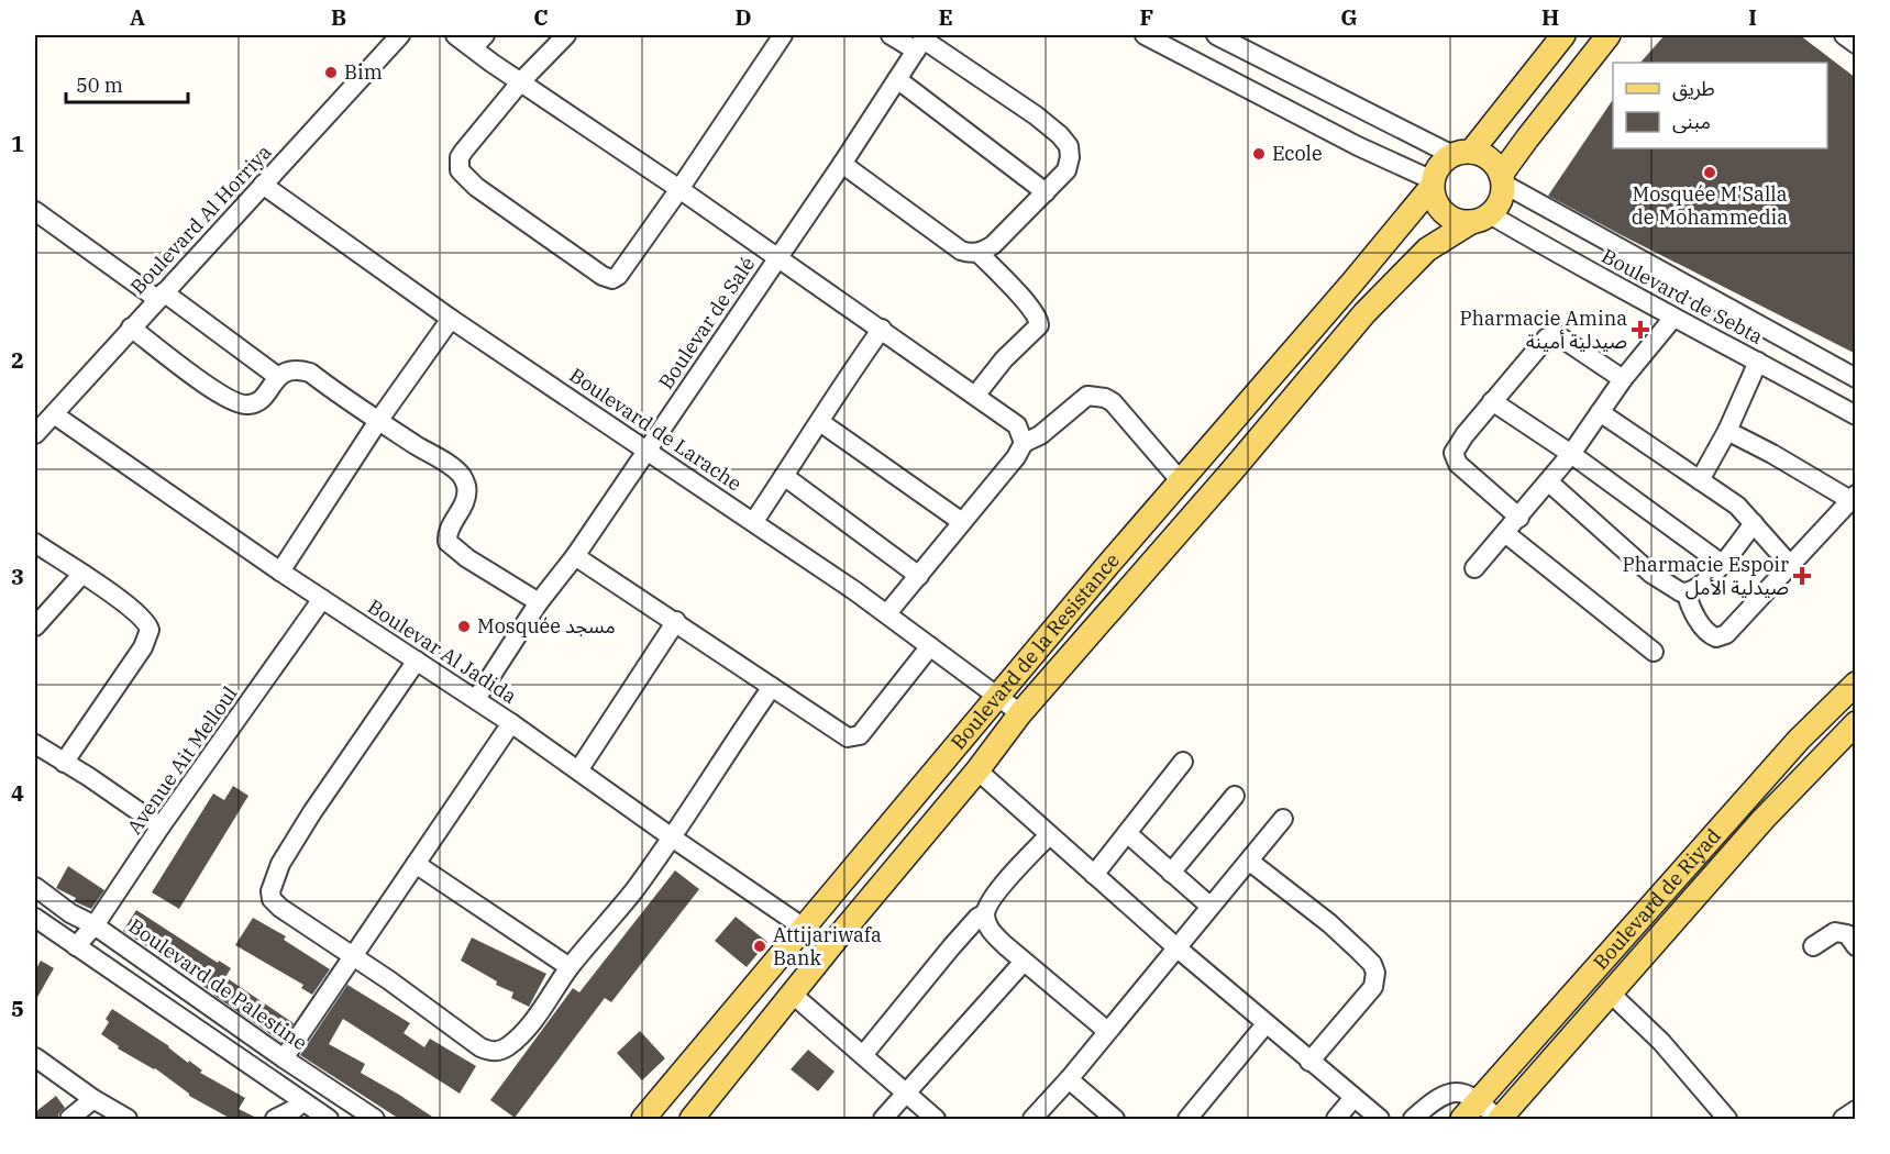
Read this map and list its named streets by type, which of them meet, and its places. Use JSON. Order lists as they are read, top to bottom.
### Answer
{
  "streets": {
    "main road": ["Boulevard de la Resistance", "Boulevard de Riyad"],
    "street": [
      "Boulevard Al Horriya",
      "Boulevard de Sebta",
      "Boulevar de Salé",
      "Boulevard de Larache",
      "Boulevar Al Jadida",
      "Avenue Ait Melloul",
      "Boulevard de Palestine"
    ]
  },
  "crossings": [
    ["Boulevard Al Horriya", "Boulevard de Larache"],
    ["Boulevard Al Horriya", "Boulevar Al Jadida"],
    ["Boulevard de Sebta", "Boulevard de la Resistance"],
    ["Boulevar de Salé", "Boulevard de Larache"],
    ["Boulevar de Salé", "Boulevar Al Jadida"],
    ["Boulevard de Larache", "Boulevard de la Resistance"],
    ["Boulevar Al Jadida", "Boulevard de la Resistance"],
    ["Boulevar Al Jadida", "Avenue Ait Melloul"],
    ["Avenue Ait Melloul", "Boulevard de Palestine"]
  ],
  "places": {
    "other": [
      "Bim",
      "Ecole",
      "Mosquée M'Salla de Mohammedia",
      "Mosquée مسجد",
      "Attijariwafa Bank"
    ],
    "health": ["Pharmacie Amina صيدلية أمينة", "Pharmacie Espoir صيدلية الأمل"]
  },
  "legend": ["طريق", "مبنى"],
  "scale_bar": "50 m",
  "grid": {
    "columns": [
      "A",
      "B",
      "C",
      "D",
      "E",
      "F",
      "G",
      "H",
      "I"
    ],
    "rows": [
      "1",
      "2",
      "3",
      "4",
      "5"
    ]
  }
}
